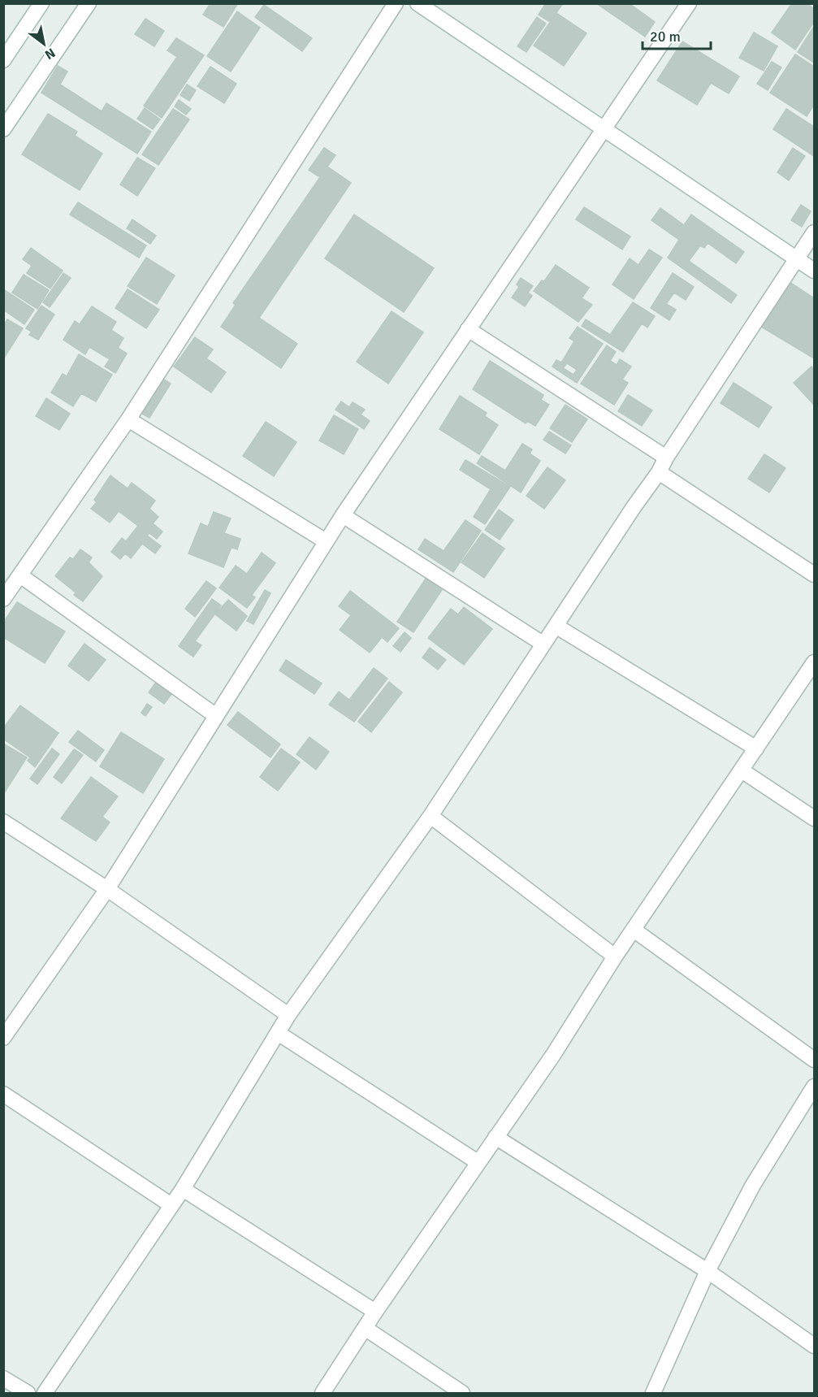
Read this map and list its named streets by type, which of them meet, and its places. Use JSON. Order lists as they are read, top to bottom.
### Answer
{
  "scale_bar": "20 m",
  "north": "bottom right"
}
